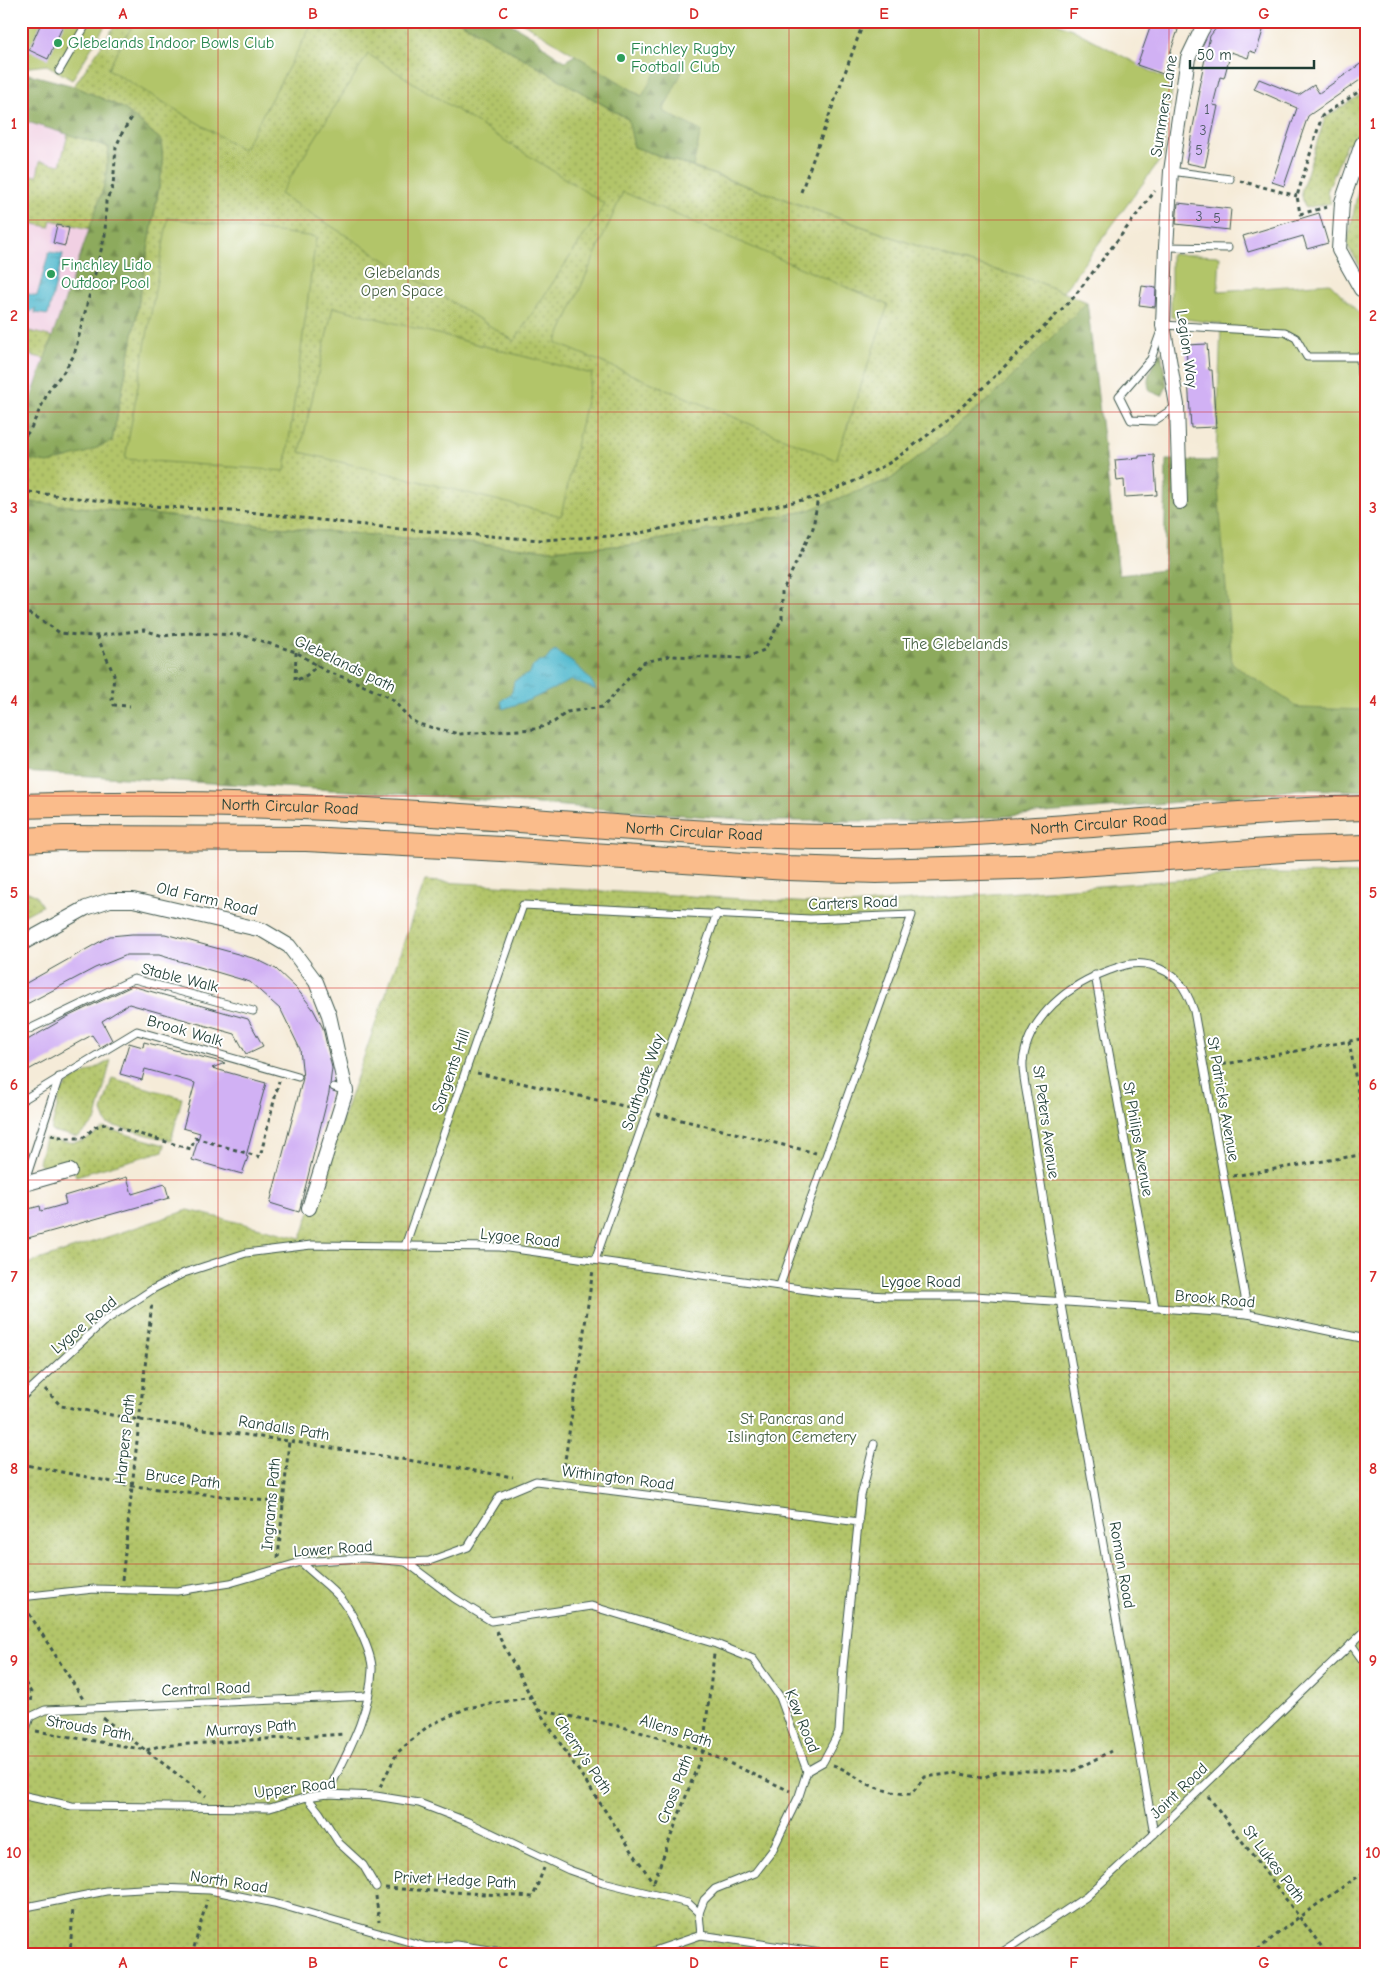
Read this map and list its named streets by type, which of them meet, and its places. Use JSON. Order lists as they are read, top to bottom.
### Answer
{
  "streets": {
    "highway": ["North Circular Road"],
    "street": ["Summers Lane", "Legion Way", "Old Farm Road"],
    "lane": [
      "Carters Road",
      "Stable Walk",
      "Brook Walk",
      "Sargents Hill",
      "Southgate Way",
      "St Patricks Avenue",
      "St Peters Avenue",
      "St Philips Avenue",
      "Lygoe Road",
      "Brook Road",
      "Withington Road",
      "Lower Road",
      "Roman Road",
      "Central Road",
      "Kew Road",
      "Upper Road",
      "Joint Road",
      "North Road"
    ],
    "path": [
      "Glebelands path",
      "Randalls Path",
      "Harpers Path",
      "Bruce Path",
      "Ingrams Path",
      "Strouds Path",
      "Murrays Path",
      "Allens Path",
      "Cherry's Path",
      "Cross Path",
      "St Lukes Path",
      "Privet Hedge Path"
    ]
  },
  "crossings": [
    ["Summers Lane", "Legion Way"],
    ["Carters Road", "Sargents Hill"],
    ["Carters Road", "Southgate Way"],
    ["Carters Road", "Lygoe Road"],
    ["Sargents Hill", "Lygoe Road"],
    ["Southgate Way", "Lygoe Road"],
    ["St Patricks Avenue", "St Peters Avenue"],
    ["St Patricks Avenue", "St Philips Avenue"],
    ["St Patricks Avenue", "Brook Road"],
    ["St Peters Avenue", "St Philips Avenue"],
    ["St Peters Avenue", "Lygoe Road"],
    ["St Peters Avenue", "Brook Road"],
    ["St Peters Avenue", "Roman Road"],
    ["St Philips Avenue", "Brook Road"],
    ["Lygoe Road", "Brook Road"],
    ["Lygoe Road", "Randalls Path"],
    ["Lygoe Road", "Harpers Path"],
    ["Lygoe Road", "Roman Road"],
    ["Brook Road", "Roman Road"],
    ["Randalls Path", "Harpers Path"],
    ["Randalls Path", "Withington Road"],
    ["Randalls Path", "Ingrams Path"],
    ["Harpers Path", "Bruce Path"],
    ["Harpers Path", "Lower Road"],
    ["Bruce Path", "Ingrams Path"],
    ["Ingrams Path", "Lower Road"],
    ["Roman Road", "Joint Road"],
    ["Kew Road", "Allens Path"],
    ["Kew Road", "Cherry's Path"],
    ["Kew Road", "Upper Road"],
    ["Kew Road", "Cross Path"],
    ["Strouds Path", "Murrays Path"],
    ["Allens Path", "Cherry's Path"],
    ["Allens Path", "Cross Path"],
    ["Cherry's Path", "Upper Road"],
    ["Cherry's Path", "Cross Path"],
    ["Upper Road", "Privet Hedge Path"],
    ["Joint Road", "St Lukes Path"]
  ],
  "parks": ["Glebelands Open Space", "The Glebelands", "St Pancras and Islington Cemetery"],
  "places": ["Glebelands Indoor Bowls Club", "Finchley Rugby Football Club", "Finchley Lido Outdoor Pool"],
  "house_numbers": [
    "1",
    "3",
    "5",
    "3",
    "5"
  ],
  "scale_bar": "50 m",
  "grid": {
    "columns": [
      "A",
      "B",
      "C",
      "D",
      "E",
      "F",
      "G"
    ],
    "rows": [
      "1",
      "2",
      "3",
      "4",
      "5",
      "6",
      "7",
      "8",
      "9",
      "10"
    ]
  }
}
